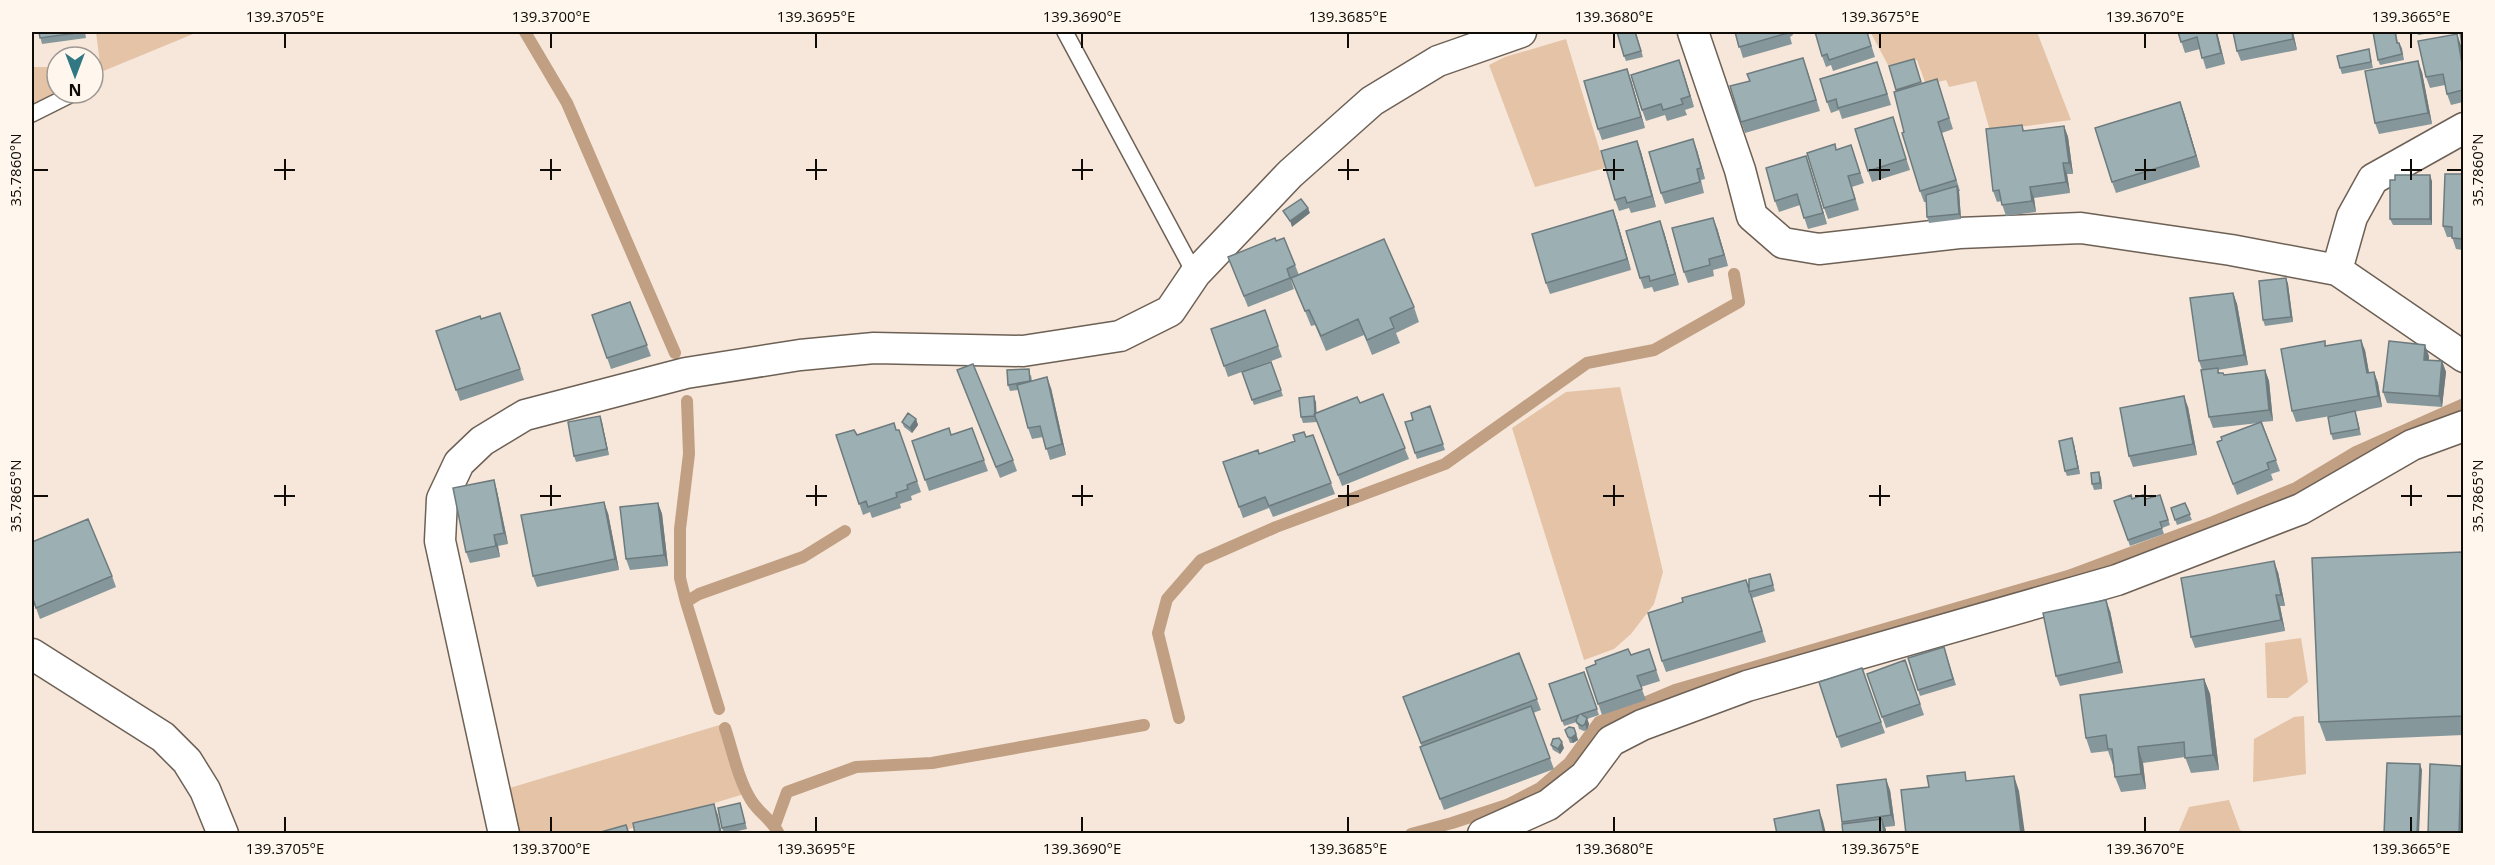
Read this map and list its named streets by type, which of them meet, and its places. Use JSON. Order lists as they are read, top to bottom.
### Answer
{
  "north": "bottom",
  "coordinates": [
    "139.3705°E",
    "139.3700°E",
    "139.3695°E",
    "139.3690°E",
    "139.3685°E",
    "139.3680°E",
    "139.3675°E",
    "139.3670°E",
    "139.3665°E",
    "35.7860°N",
    "35.7865°N"
  ]
}
